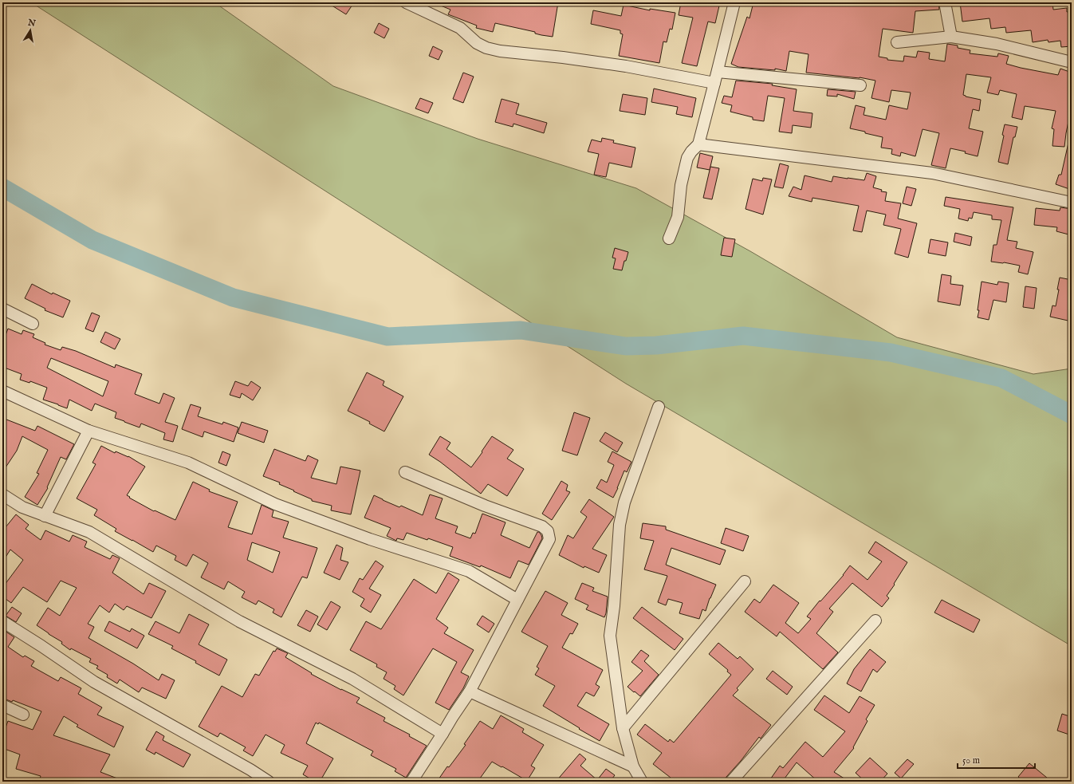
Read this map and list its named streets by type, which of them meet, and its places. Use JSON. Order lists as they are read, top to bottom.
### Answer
{
  "scale_bar": "50 m",
  "north": "top"
}
